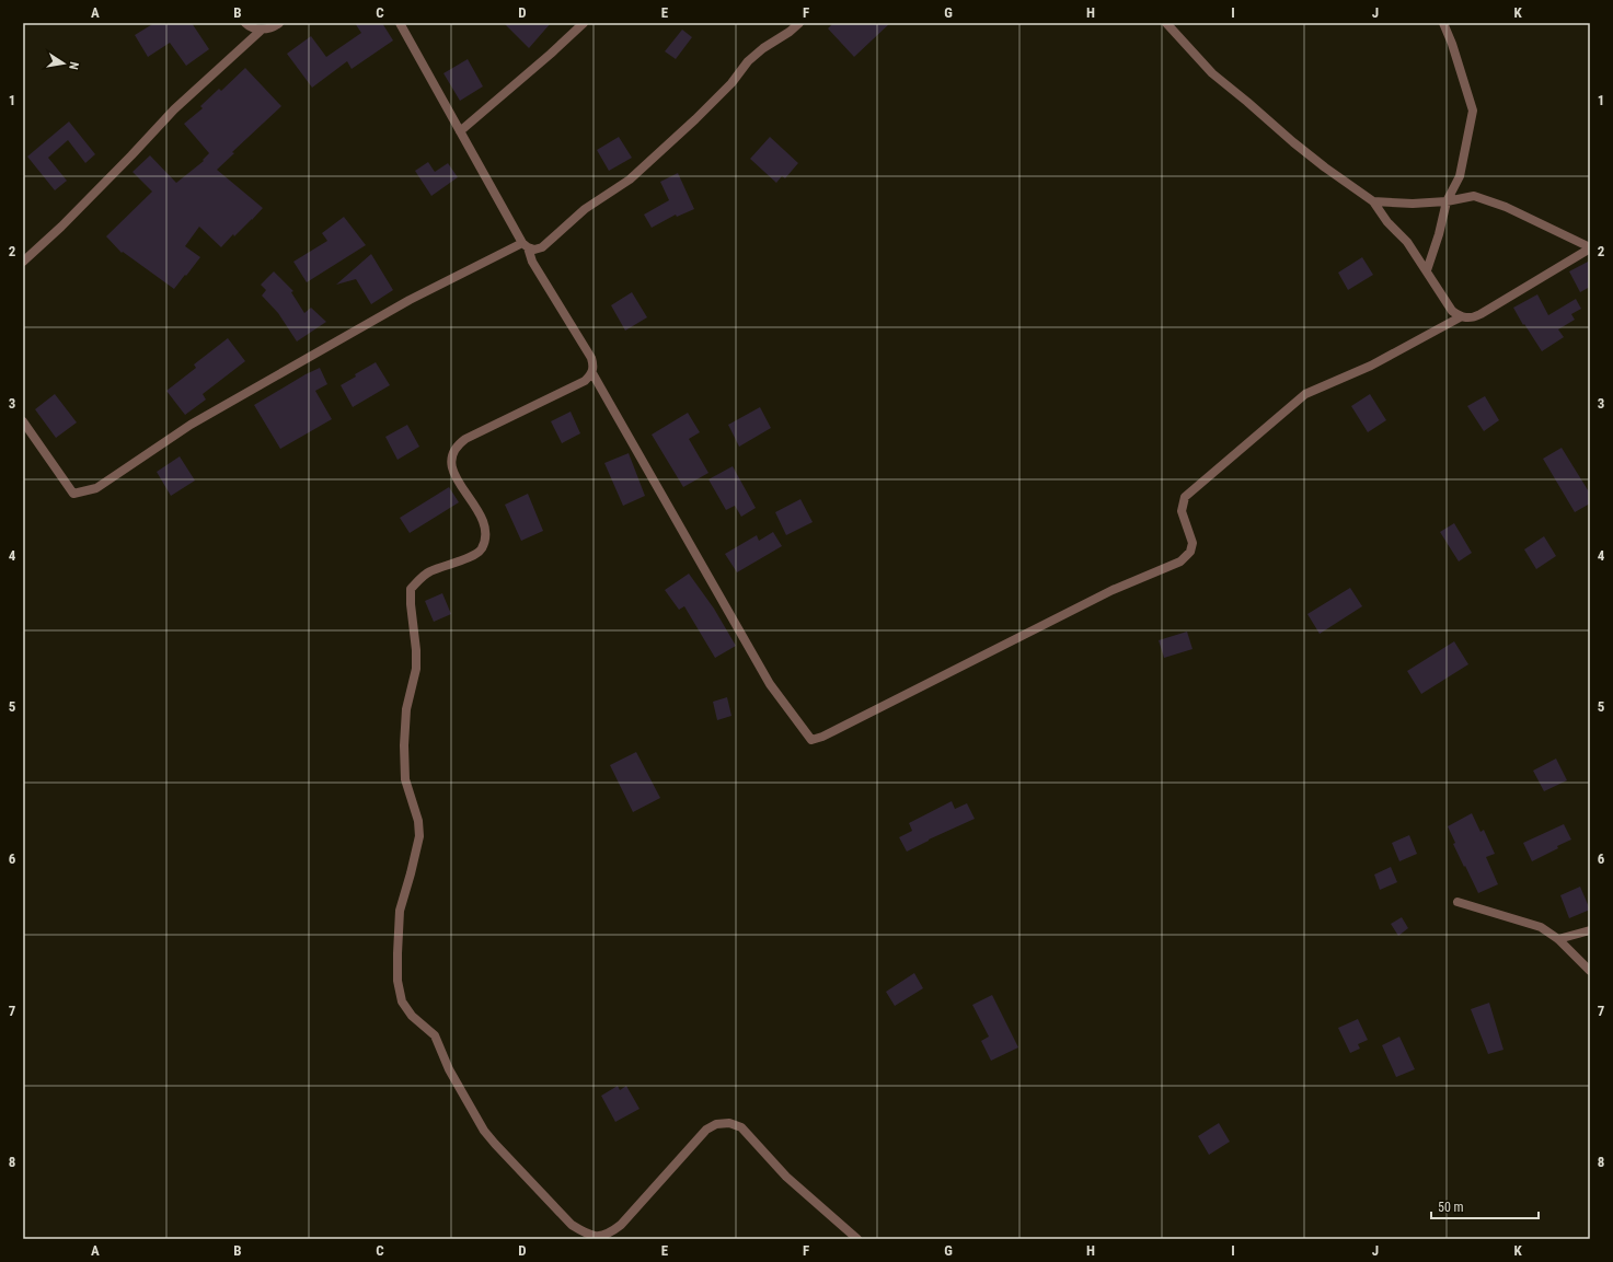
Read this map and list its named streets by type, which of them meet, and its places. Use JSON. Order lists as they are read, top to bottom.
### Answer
{
  "scale_bar": "50 m",
  "north": "right",
  "grid": {
    "columns": [
      "A",
      "B",
      "C",
      "D",
      "E",
      "F",
      "G",
      "H",
      "I",
      "J",
      "K"
    ],
    "rows": [
      "1",
      "2",
      "3",
      "4",
      "5",
      "6",
      "7",
      "8"
    ]
  }
}
